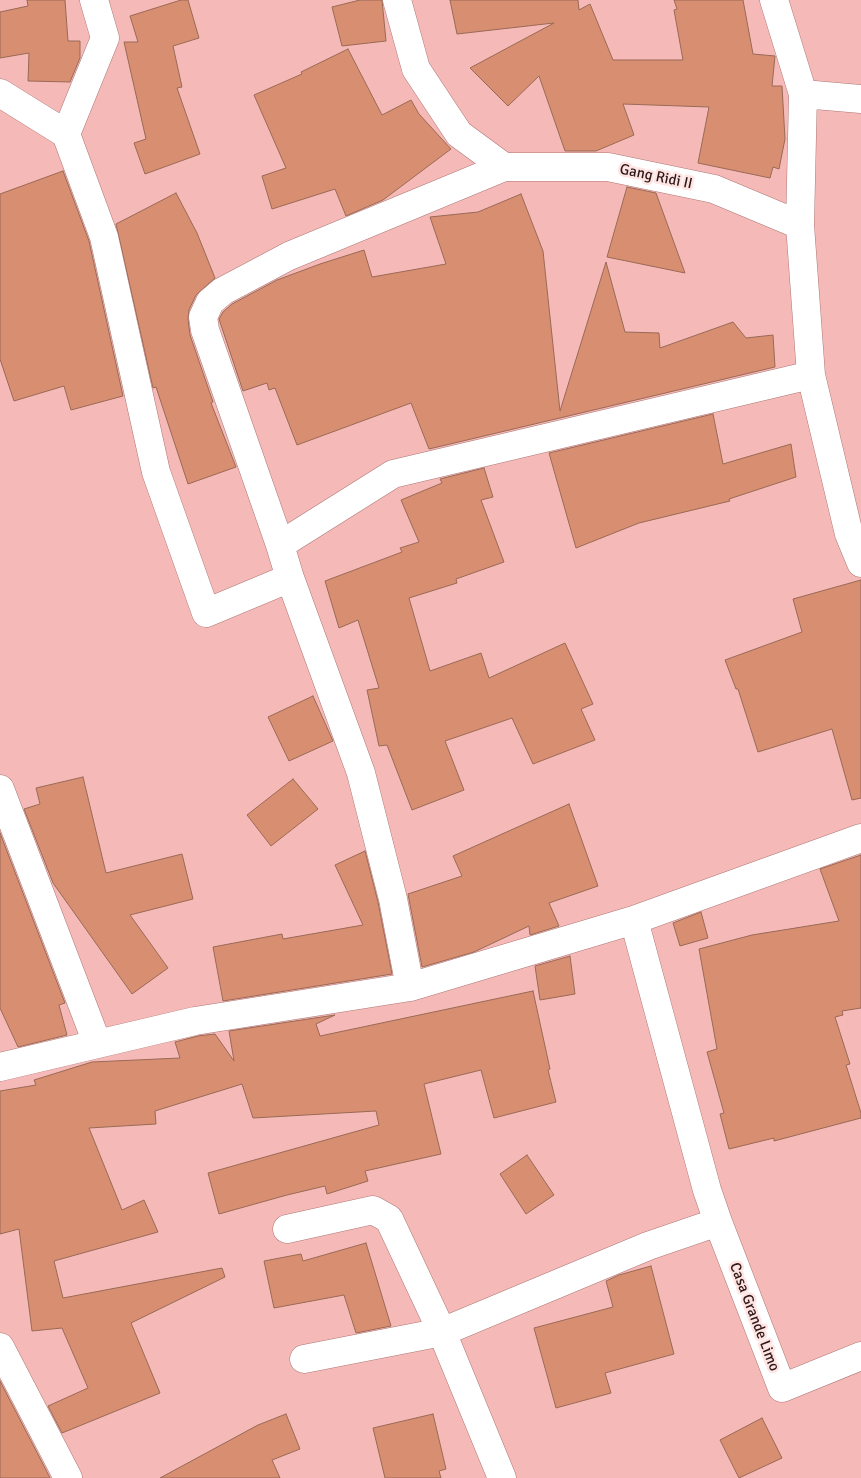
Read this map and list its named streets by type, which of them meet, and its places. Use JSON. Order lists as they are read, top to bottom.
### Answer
{
  "streets": {
    "street": ["Gang Ridi II", "Casa Grande Limo"]
  }
}
